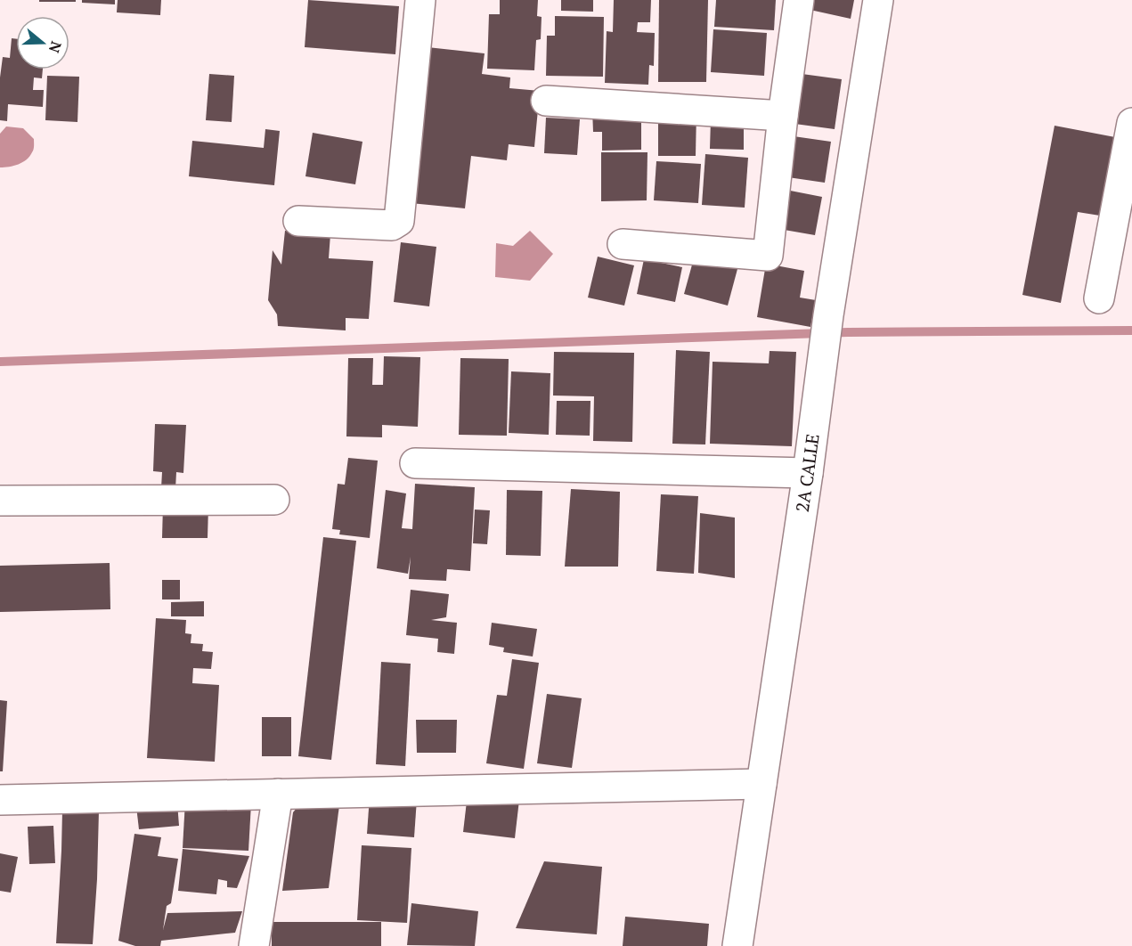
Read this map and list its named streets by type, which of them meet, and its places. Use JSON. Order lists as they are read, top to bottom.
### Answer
{
  "streets": {
    "street": ["2A CALLE"]
  },
  "north": "right"
}
